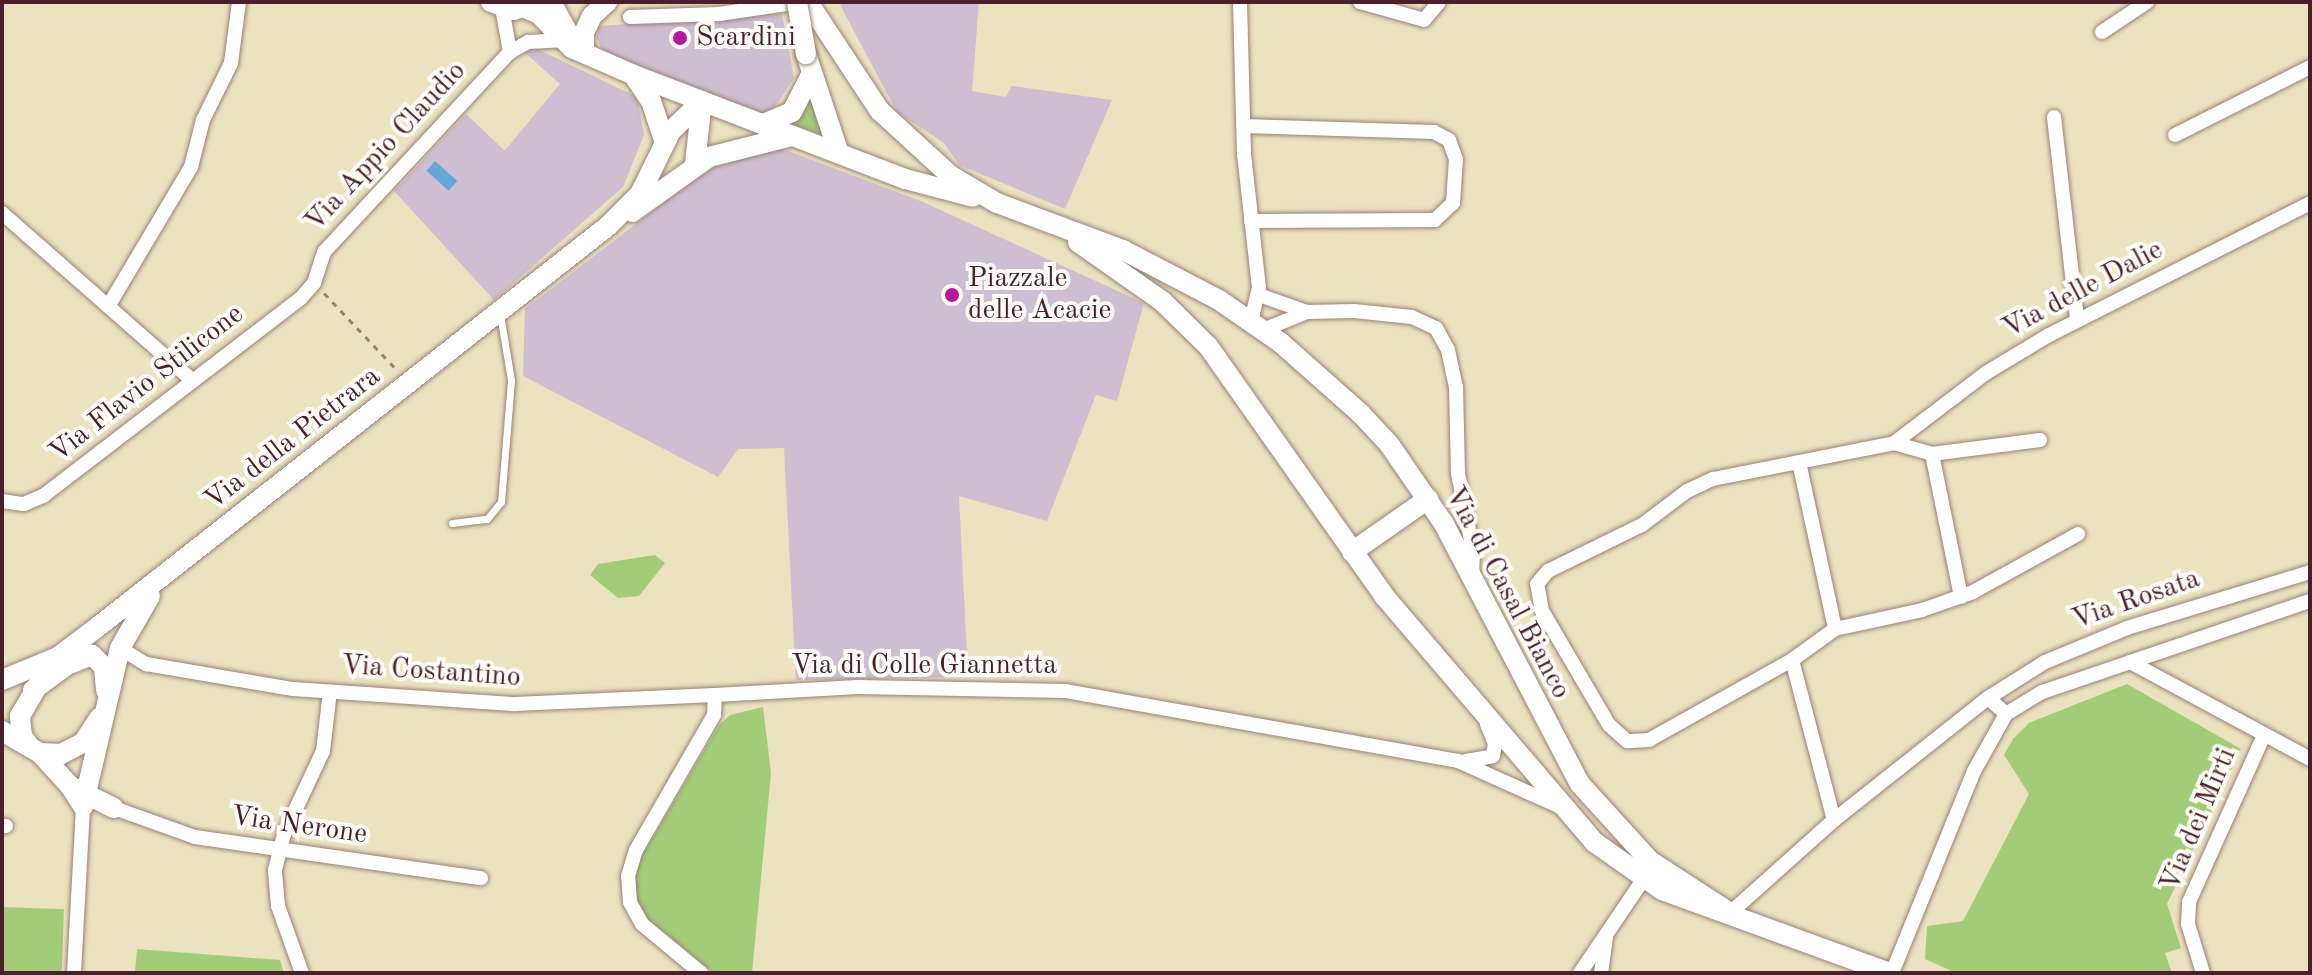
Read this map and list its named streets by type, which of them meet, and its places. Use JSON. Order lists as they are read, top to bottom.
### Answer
{
  "streets": {
    "main road": ["Via della Pietrara", "Via di Casal Bianco"],
    "street": [
      "Via Appio Claudio",
      "Via delle Dalie",
      "Via Flavio Stilicone",
      "Via Rosata",
      "Via di Colle Giannetta",
      "Via Costantino",
      "Via dei Mirti",
      "Via Nerone"
    ]
  },
  "crossings": [
    ["Via Appio Claudio", "Via Flavio Stilicone"],
    ["Via di Casal Bianco", "Via Rosata"],
    ["Via di Casal Bianco", "Via di Colle Giannetta"],
    ["Via di Colle Giannetta", "Via Costantino"]
  ],
  "places": ["Scardini", "Piazzale delle Acacie"]
}
